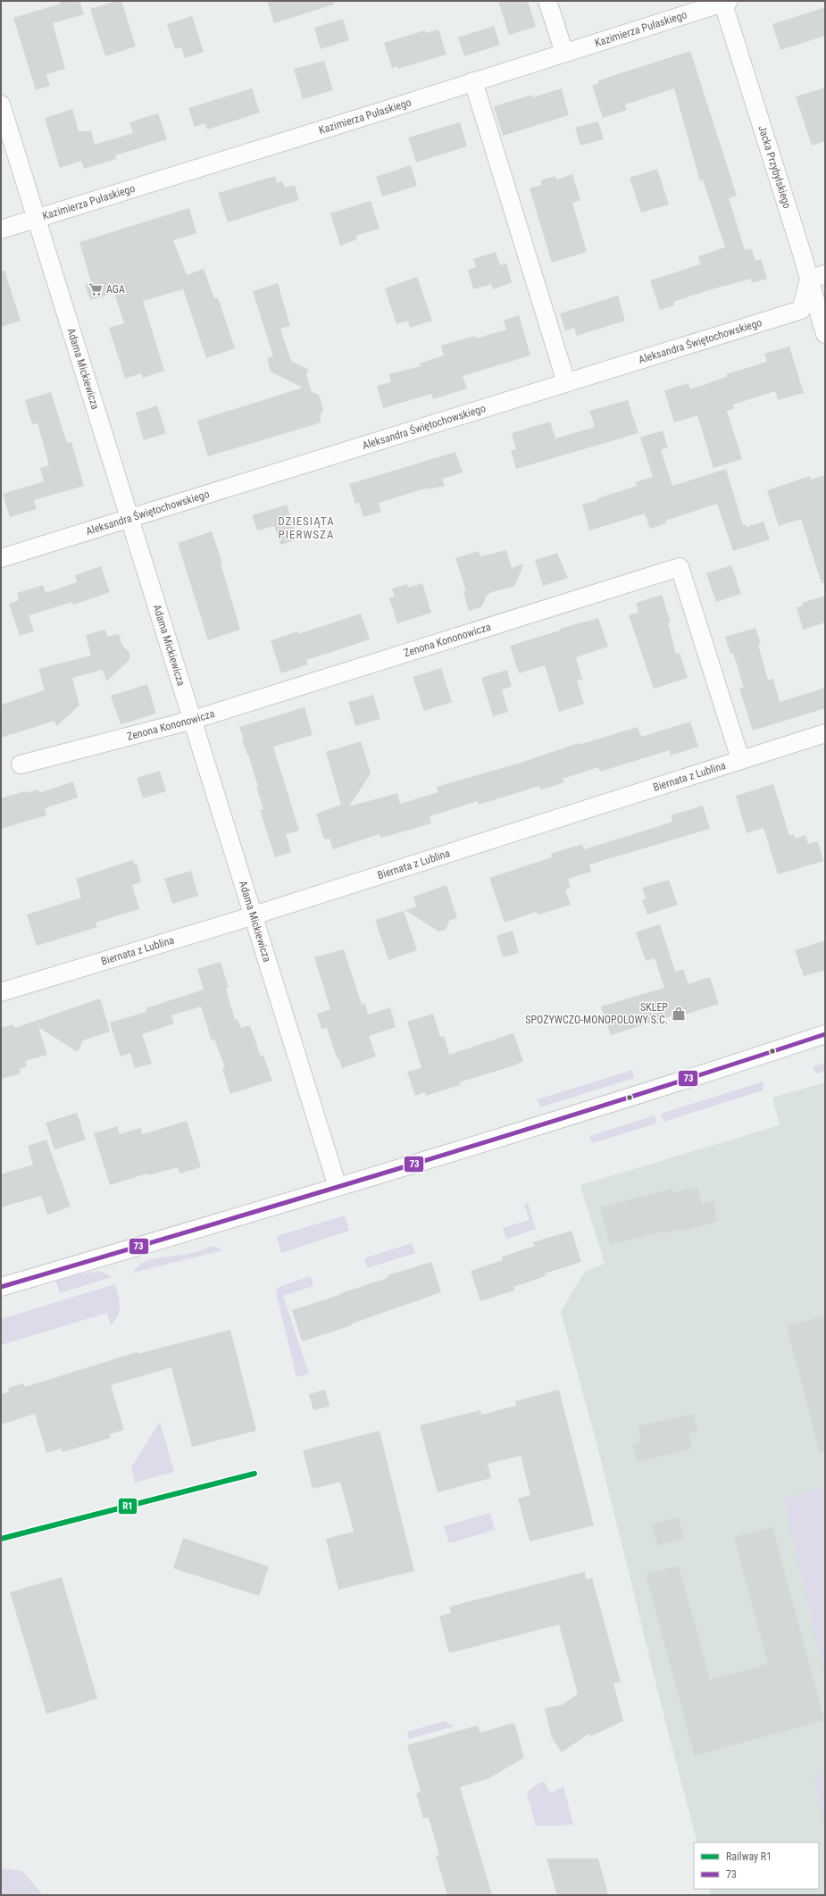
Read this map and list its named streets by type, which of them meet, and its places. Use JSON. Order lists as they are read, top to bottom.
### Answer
{
  "streets": {
    "street": [
      "Kazimierza Pułaskiego",
      "Jacka Przybylskiego",
      "Aleksandra Świętochowskiego",
      "Adama Mickiewicza",
      "Zenona Kononowicza",
      "Biernata z Lublina"
    ]
  },
  "crossings": [
    ["Kazimierza Pułaskiego", "Jacka Przybylskiego"],
    ["Kazimierza Pułaskiego", "Adama Mickiewicza"],
    ["Jacka Przybylskiego", "Aleksandra Świętochowskiego"],
    ["Aleksandra Świętochowskiego", "Adama Mickiewicza"],
    ["Adama Mickiewicza", "Zenona Kononowicza"],
    ["Adama Mickiewicza", "Biernata z Lublina"],
    ["Zenona Kononowicza", "Biernata z Lublina"]
  ],
  "districts": ["DZIESIĄTA PIERWSZA"],
  "places": {
    "supermarket": ["AGA"],
    "shop": ["SKLEP SPOŻYWCZO-MONOPOLOWY S.C."]
  },
  "lines": ["transit line 73", "rail line R1"],
  "legend": ["Railway R1", "73"]
}
